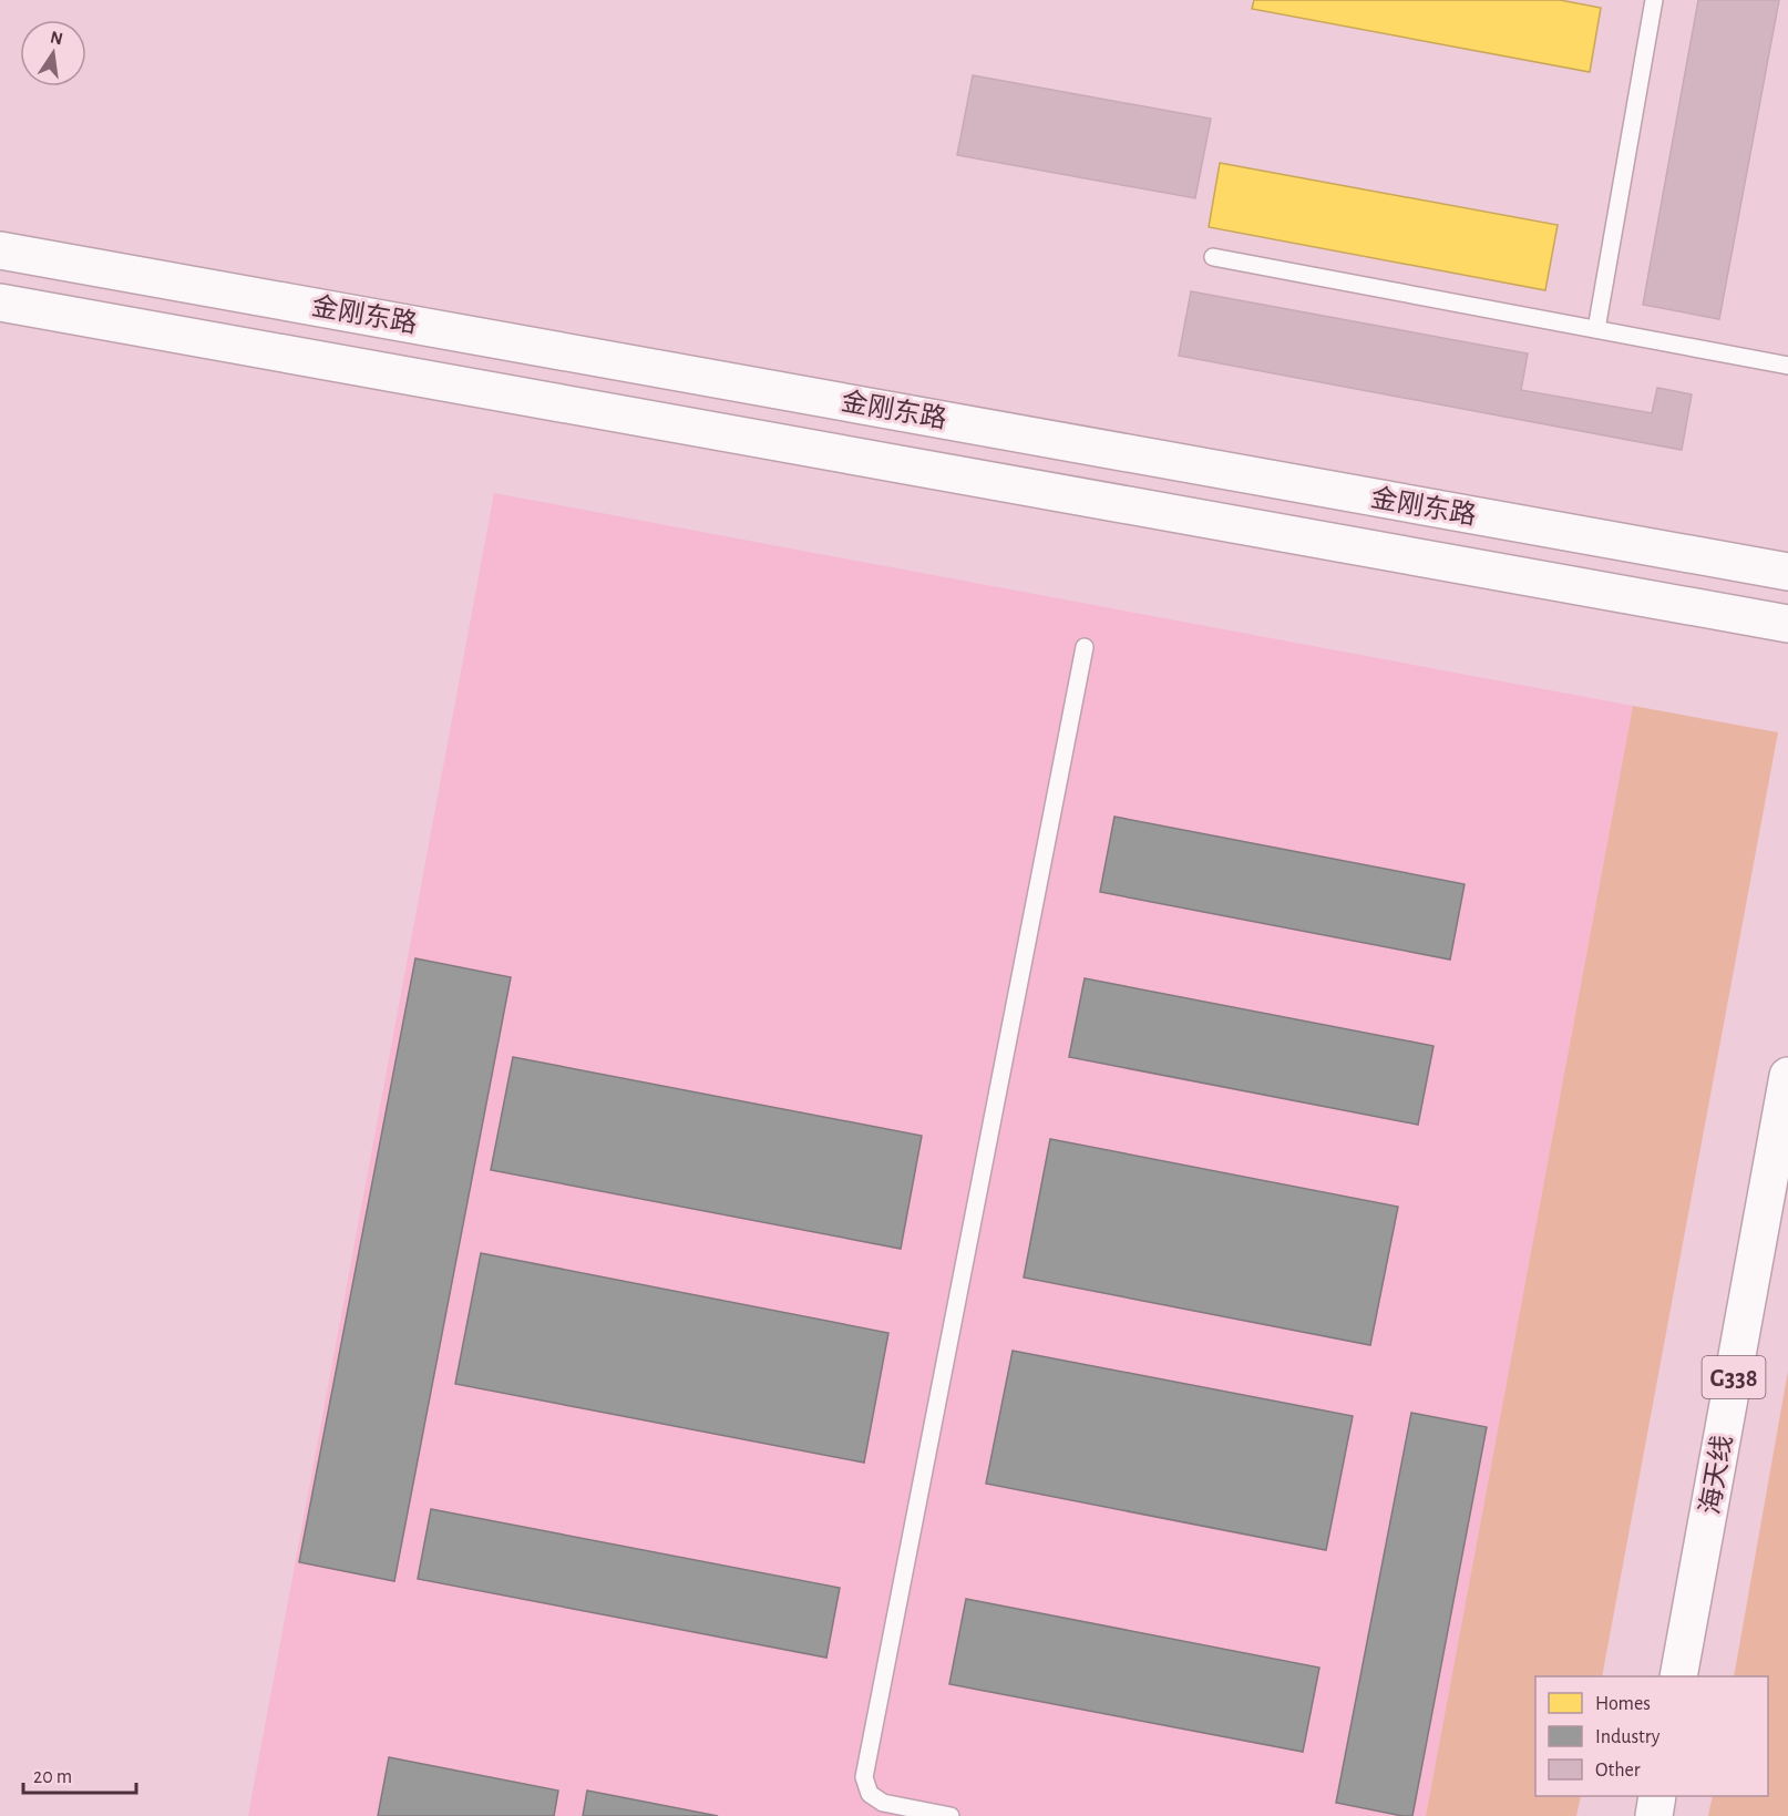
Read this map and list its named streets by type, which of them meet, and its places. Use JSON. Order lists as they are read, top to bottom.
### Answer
{
  "streets": {
    "main road": ["金刚东路", "G338", "海天线"]
  },
  "legend": ["Homes", "Industry", "Other"],
  "scale_bar": "20 m",
  "north": "top"
}
